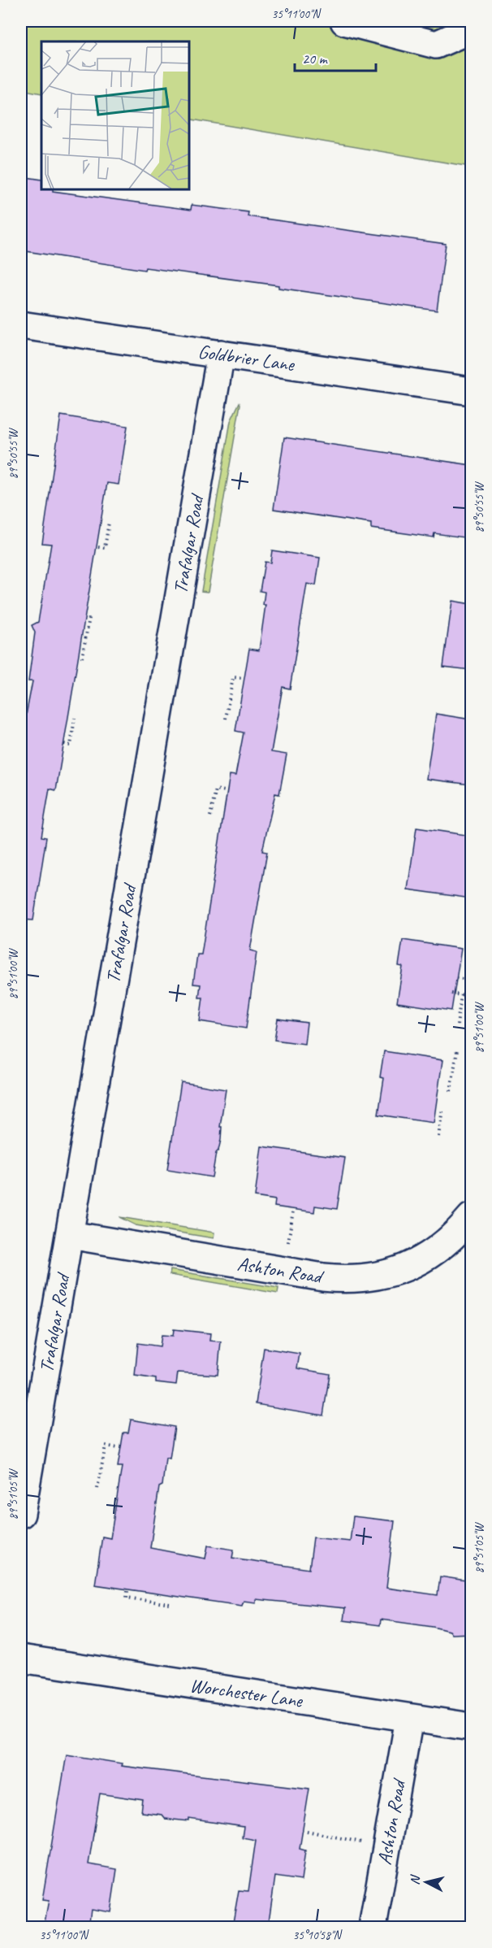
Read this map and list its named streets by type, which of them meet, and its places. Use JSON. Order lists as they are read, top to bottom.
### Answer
{
  "streets": {
    "street": [
      "Goldbrier Lane",
      "Trafalgar Road",
      "Ashton Road",
      "Worchester Lane"
    ]
  },
  "crossings": [
    ["Goldbrier Lane", "Trafalgar Road"],
    ["Trafalgar Road", "Ashton Road"],
    ["Ashton Road", "Worchester Lane"]
  ],
  "scale_bar": "20 m",
  "north": "left",
  "coordinates": [
    "35°11'00\"N",
    "89°50'55\"W",
    "89°51'00\"W",
    "89°51'05\"W",
    "35°10'58\"N"
  ]
}
